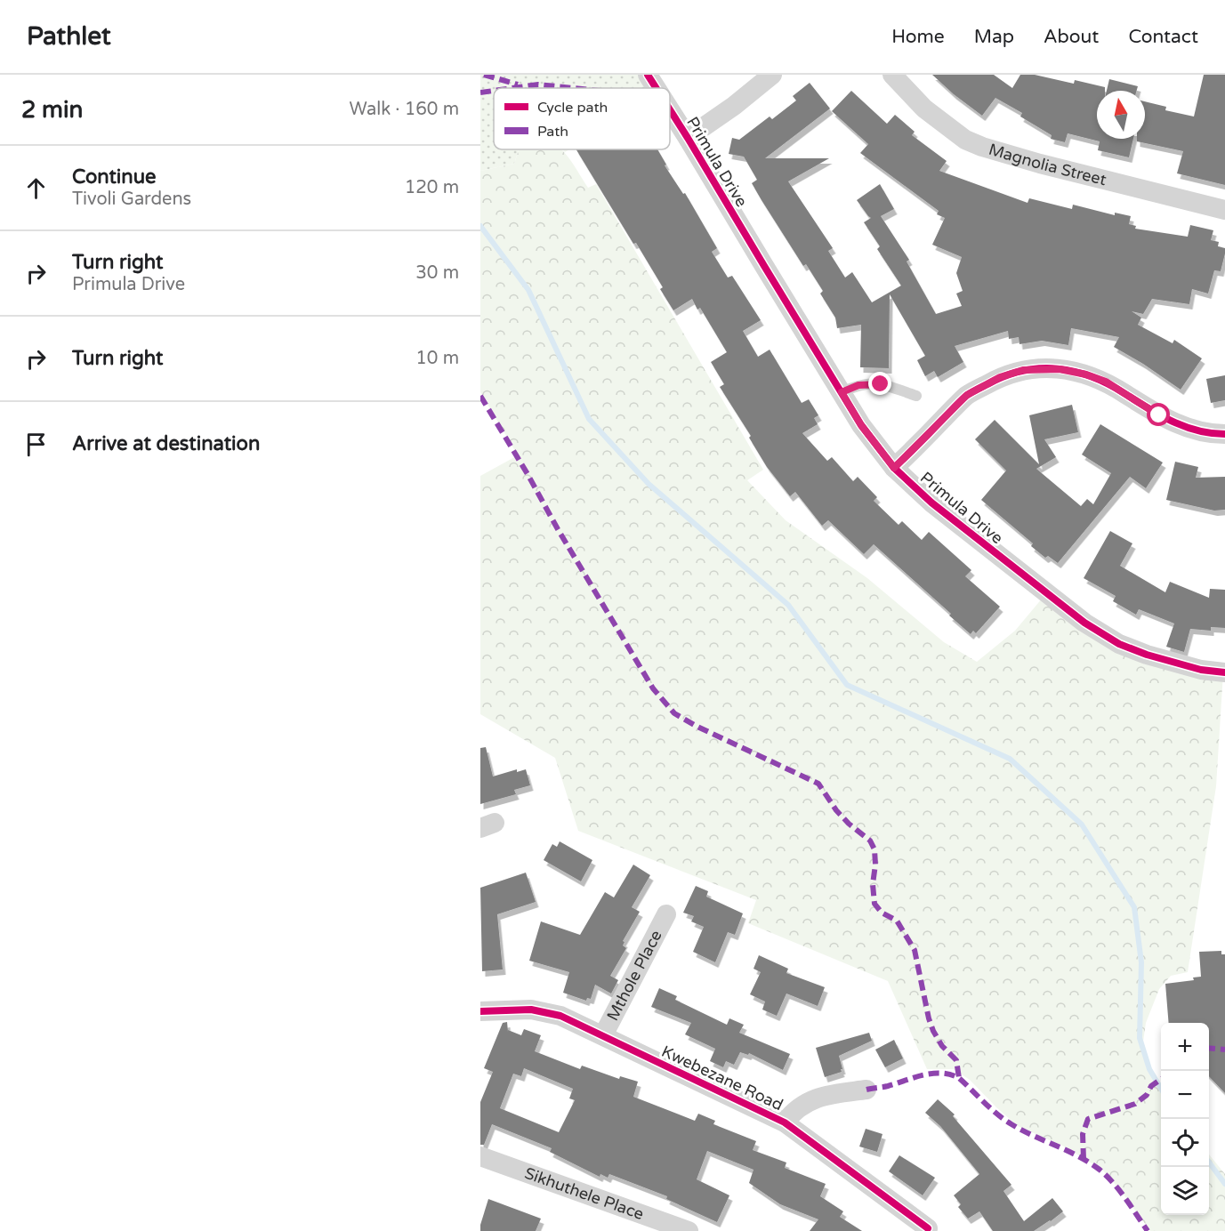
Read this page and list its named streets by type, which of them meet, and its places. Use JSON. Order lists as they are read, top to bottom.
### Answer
{
  "streets": {
    "street": [
      "Primula Drive",
      "Magnolia Street",
      "Mthole Place",
      "Kwebezane Road",
      "Sikhuthele Place"
    ]
  },
  "crossings": [
    ["Mthole Place", "Kwebezane Road"]
  ],
  "legend": ["Cycle path", "Path"],
  "north": "top",
  "page": {
    "header": "Pathlet",
    "nav": [
      "Home",
      "Map",
      "About",
      "Contact"
    ],
    "heading": ["2 min", "Walk · 160 m"],
    "list": [
      ["Continue", "Tivoli Gardens", "120 m"],
      ["Turn right", "Primula Drive", "30 m"],
      ["Turn right", "10 m"],
      "Arrive at destination"
    ],
    "map_buttons": ["+", "−"]
  }
}
